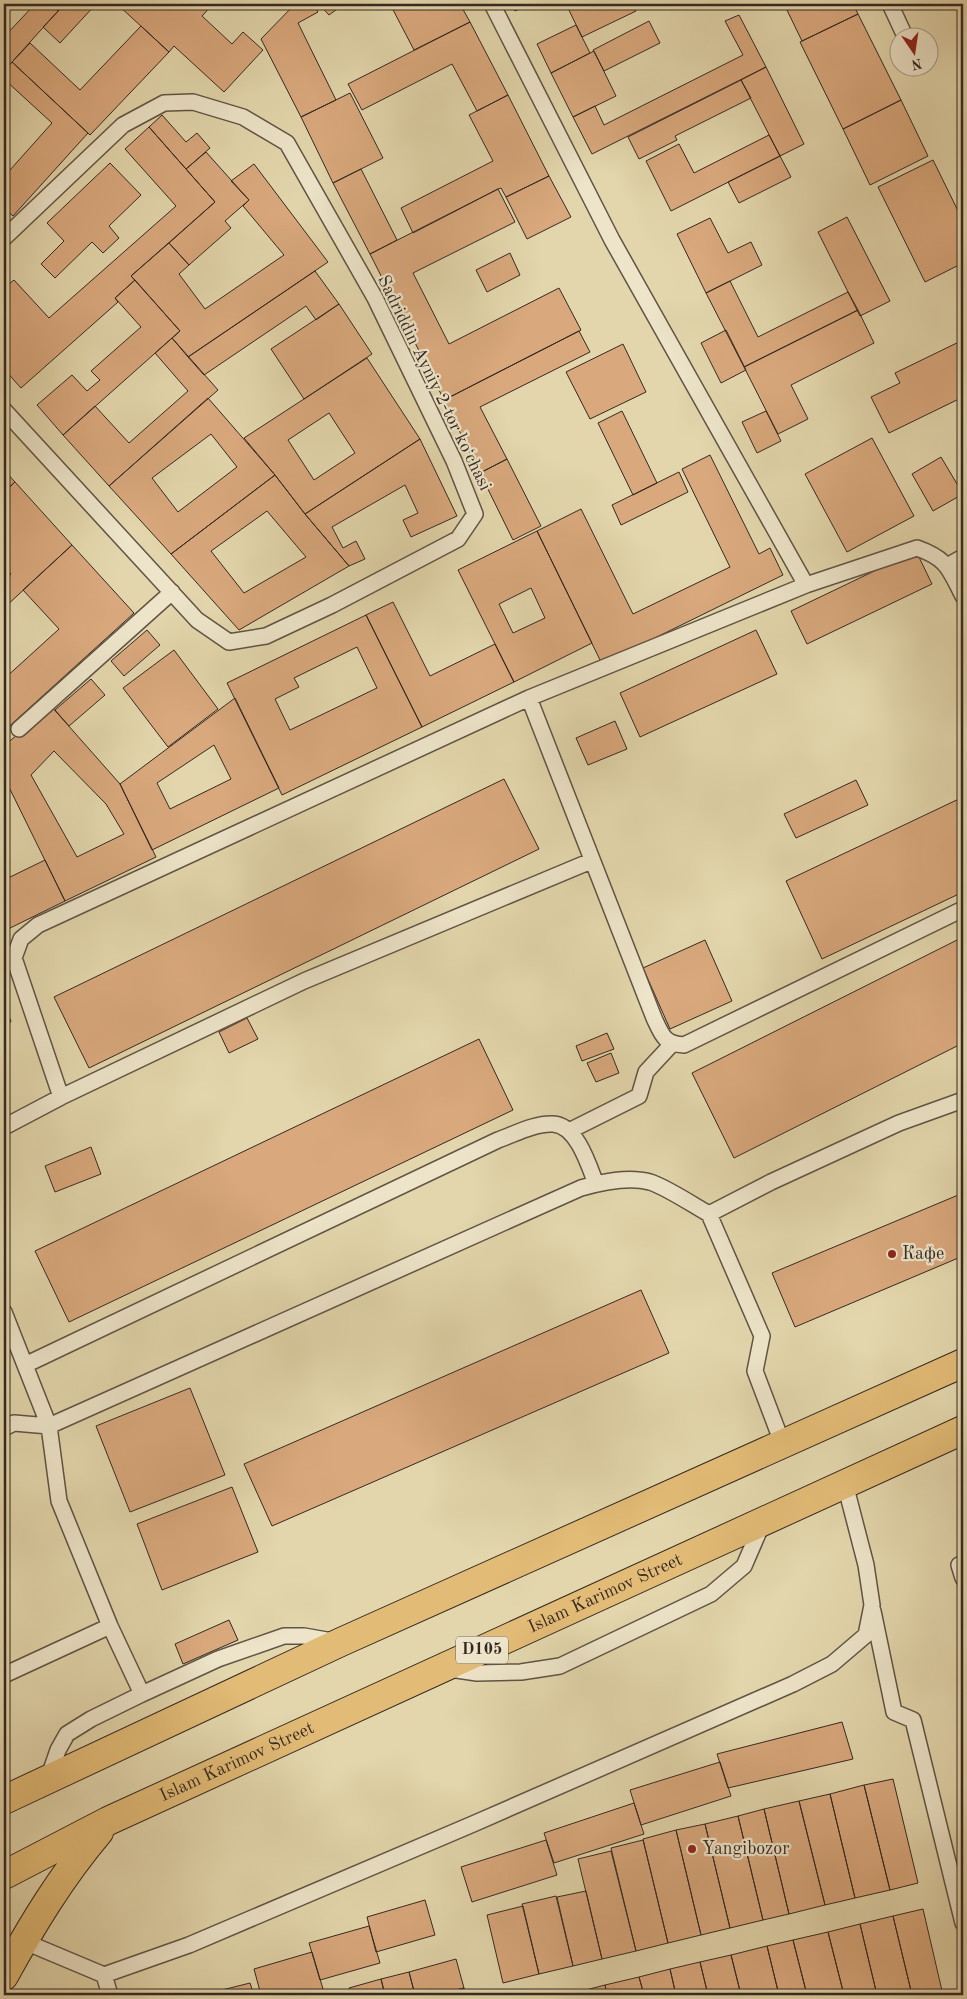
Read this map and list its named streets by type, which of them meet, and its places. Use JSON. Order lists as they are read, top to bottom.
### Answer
{
  "streets": {
    "main road": ["Islam Karimov Street", "D105"],
    "lane": ["Sadriddin Ayniy 2-tor koʻchasi"]
  },
  "places": ["Кафе", "Yangibozor"],
  "north": "bottom"
}
